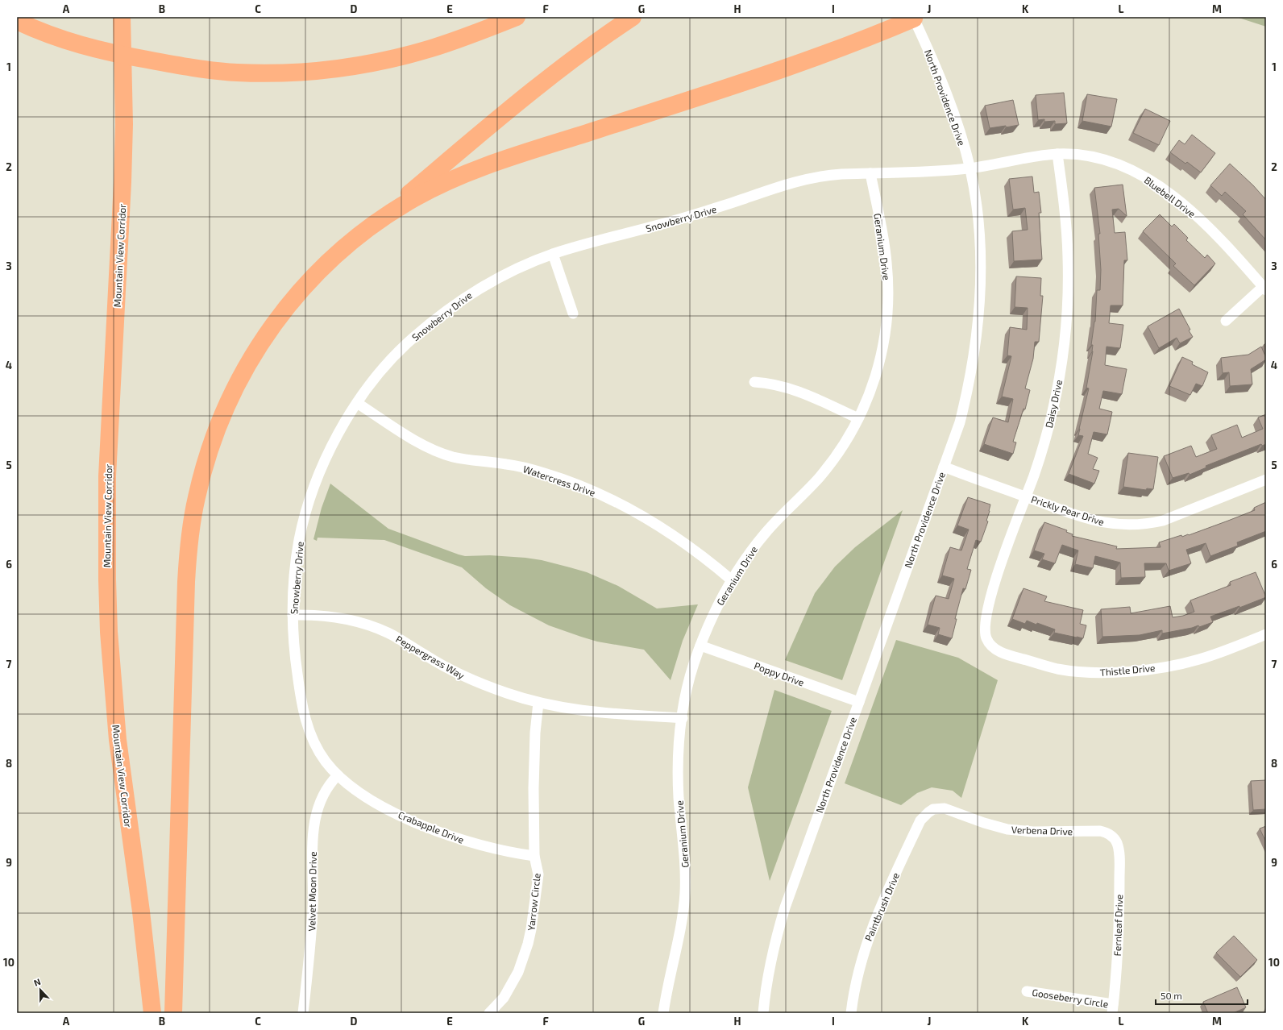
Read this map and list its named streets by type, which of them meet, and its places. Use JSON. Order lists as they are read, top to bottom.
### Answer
{
  "streets": {
    "highway": ["Mountain View Corridor"],
    "street": [
      "North Providence Drive",
      "Bluebell Drive",
      "Snowberry Drive",
      "Geranium Drive",
      "Daisy Drive",
      "Watercress Drive",
      "Prickly Pear Drive",
      "Peppergrass Way",
      "Thistle Drive",
      "Poppy Drive",
      "Crabapple Drive",
      "Verbena Drive",
      "Velvet Moon Drive",
      "Yarrow Circle",
      "Paintbrush Drive",
      "Fernleaf Drive",
      "Gooseberry Circle"
    ]
  },
  "crossings": [
    ["North Providence Drive", "Bluebell Drive"],
    ["North Providence Drive", "Snowberry Drive"],
    ["North Providence Drive", "Prickly Pear Drive"],
    ["North Providence Drive", "Poppy Drive"],
    ["Bluebell Drive", "Snowberry Drive"],
    ["Bluebell Drive", "Daisy Drive"],
    ["Snowberry Drive", "Geranium Drive"],
    ["Snowberry Drive", "Watercress Drive"],
    ["Snowberry Drive", "Peppergrass Way"],
    ["Snowberry Drive", "Crabapple Drive"],
    ["Snowberry Drive", "Velvet Moon Drive"],
    ["Geranium Drive", "Watercress Drive"],
    ["Geranium Drive", "Peppergrass Way"],
    ["Geranium Drive", "Poppy Drive"],
    ["Daisy Drive", "Prickly Pear Drive"],
    ["Daisy Drive", "Thistle Drive"],
    ["Peppergrass Way", "Yarrow Circle"],
    ["Crabapple Drive", "Velvet Moon Drive"],
    ["Crabapple Drive", "Yarrow Circle"],
    ["Verbena Drive", "Paintbrush Drive"],
    ["Verbena Drive", "Fernleaf Drive"],
    ["Fernleaf Drive", "Gooseberry Circle"]
  ],
  "scale_bar": "50 m",
  "north": "top",
  "grid": {
    "columns": [
      "A",
      "B",
      "C",
      "D",
      "E",
      "F",
      "G",
      "H",
      "I",
      "J",
      "K",
      "L",
      "M"
    ],
    "rows": [
      "1",
      "2",
      "3",
      "4",
      "5",
      "6",
      "7",
      "8",
      "9",
      "10"
    ]
  }
}
